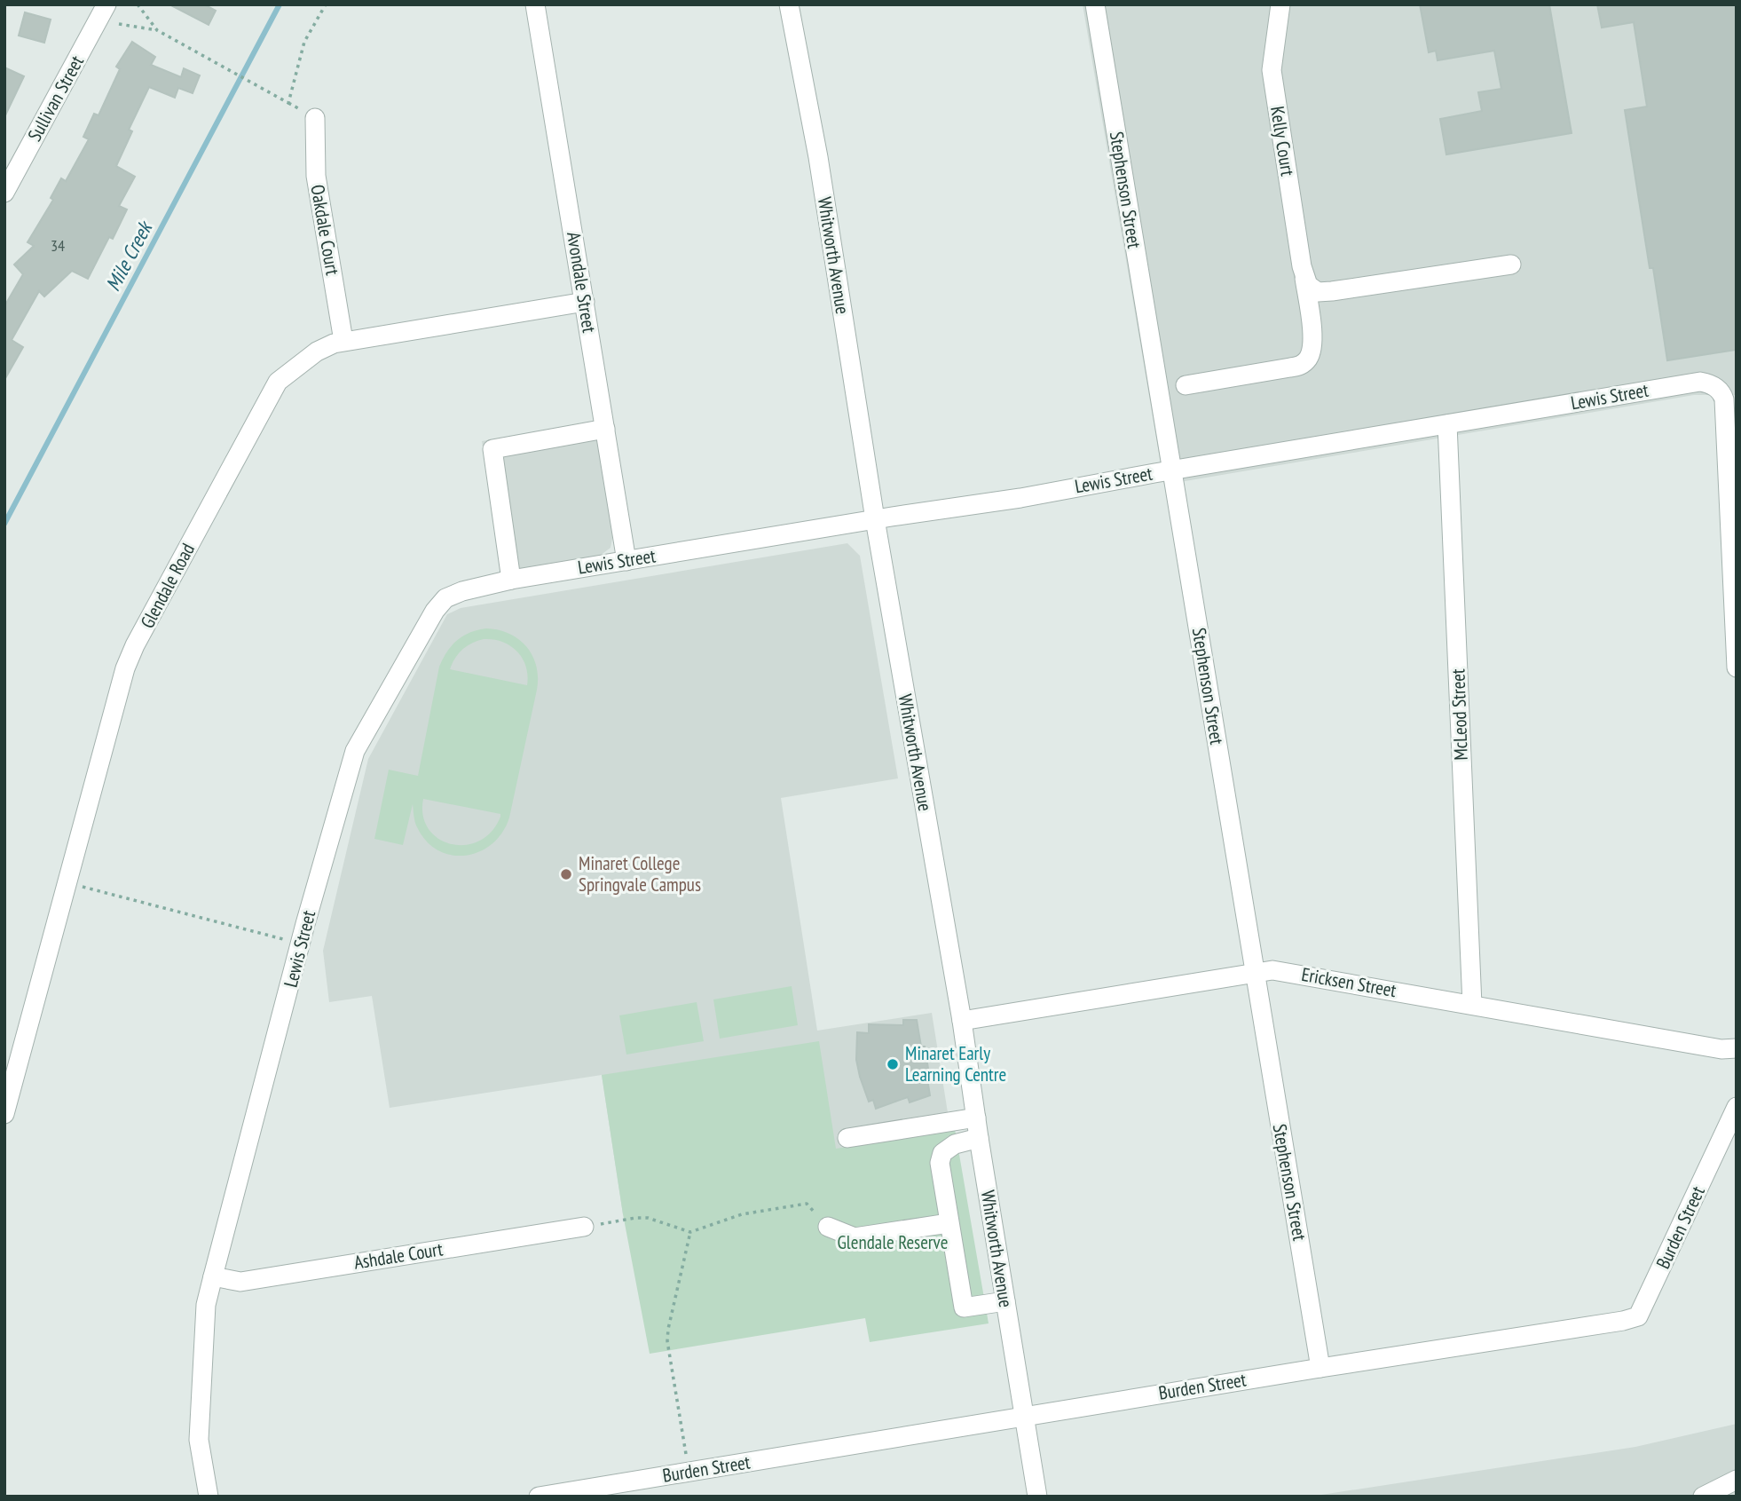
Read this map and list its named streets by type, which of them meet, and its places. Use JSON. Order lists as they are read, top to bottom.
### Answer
{
  "streets": {
    "street": [
      "Sullivan Street",
      "Kelly Court",
      "Stephenson Street",
      "Oakdale Court",
      "Whitworth Avenue",
      "Avondale Street",
      "Lewis Street",
      "Glendale Road",
      "McLeod Street",
      "Ericksen Street",
      "Burden Street",
      "Ashdale Court"
    ]
  },
  "crossings": [
    ["Stephenson Street", "Lewis Street"],
    ["Stephenson Street", "Ericksen Street"],
    ["Stephenson Street", "Burden Street"],
    ["Oakdale Court", "Glendale Road"],
    ["Whitworth Avenue", "Lewis Street"],
    ["Whitworth Avenue", "Ericksen Street"],
    ["Whitworth Avenue", "Burden Street"],
    ["Avondale Street", "Lewis Street"],
    ["Avondale Street", "Glendale Road"],
    ["Lewis Street", "McLeod Street"],
    ["Lewis Street", "Ashdale Court"],
    ["McLeod Street", "Ericksen Street"]
  ],
  "water": ["Mile Creek"],
  "parks": ["Glendale Reserve"],
  "places": ["Minaret College Springvale Campus", "Minaret Early Learning Centre"],
  "house_numbers": ["34"]
}
